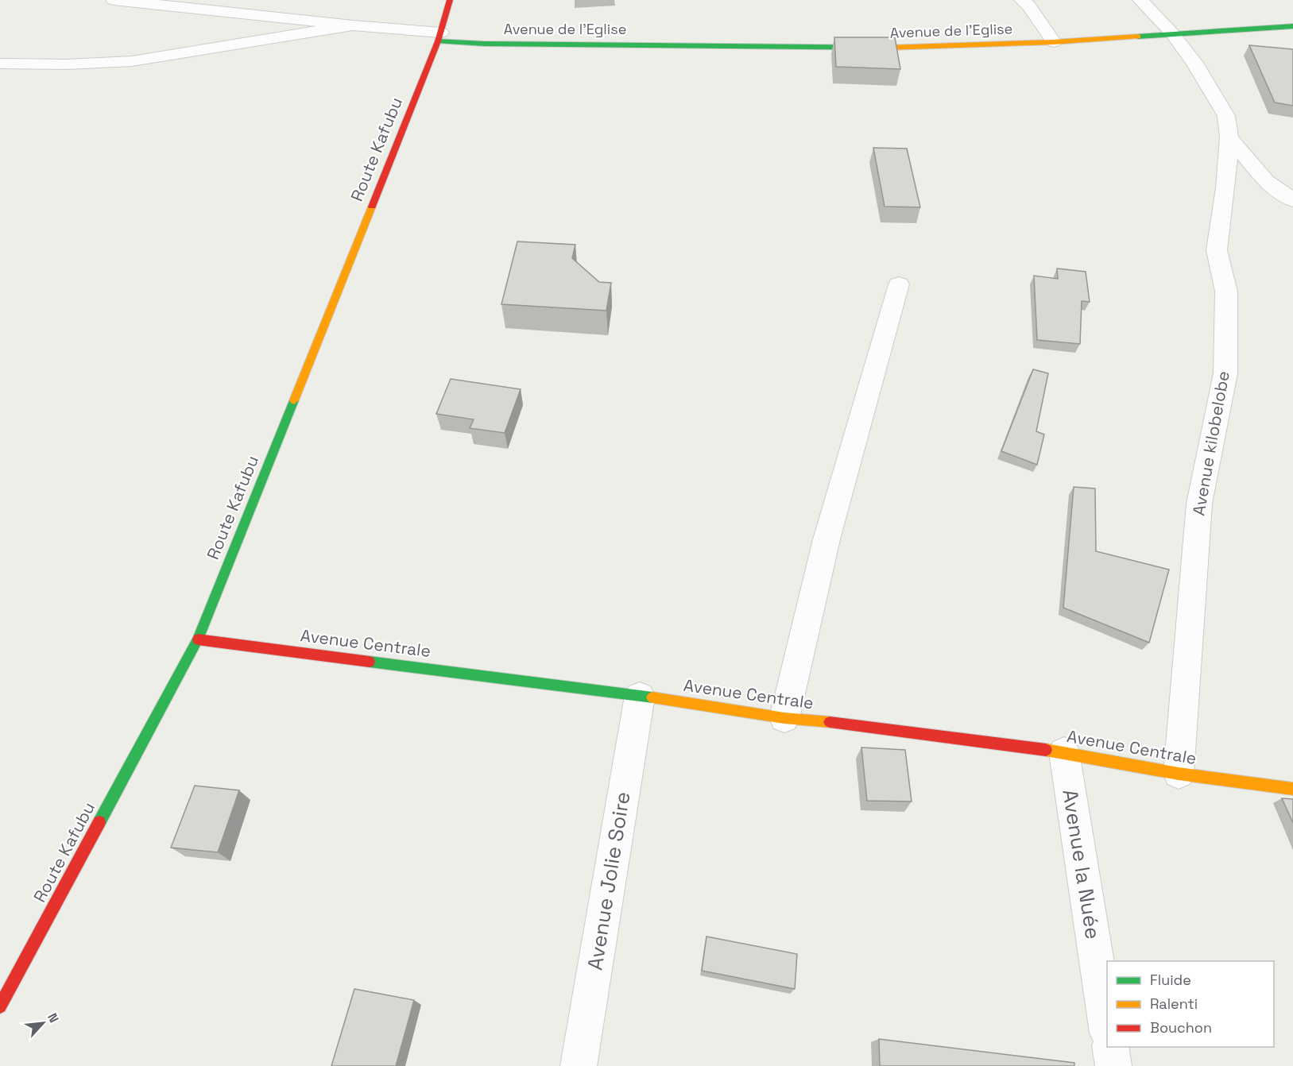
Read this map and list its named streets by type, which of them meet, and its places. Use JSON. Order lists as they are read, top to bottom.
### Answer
{
  "streets": {
    "street": [
      "Avenue de l'Eglise",
      "Route Kafubu",
      "Avenue kilobelobe",
      "Avenue Centrale",
      "Avenue la Nuée",
      "Avenue Jolie Soire"
    ]
  },
  "crossings": [
    ["Avenue de l'Eglise", "Route Kafubu"],
    ["Avenue de l'Eglise", "Avenue kilobelobe"],
    ["Route Kafubu", "Avenue Centrale"],
    ["Avenue kilobelobe", "Avenue Centrale"],
    ["Avenue Centrale", "Avenue la Nuée"],
    ["Avenue Centrale", "Avenue Jolie Soire"]
  ],
  "legend": ["Fluide", "Ralenti", "Bouchon"],
  "north": "top right"
}
